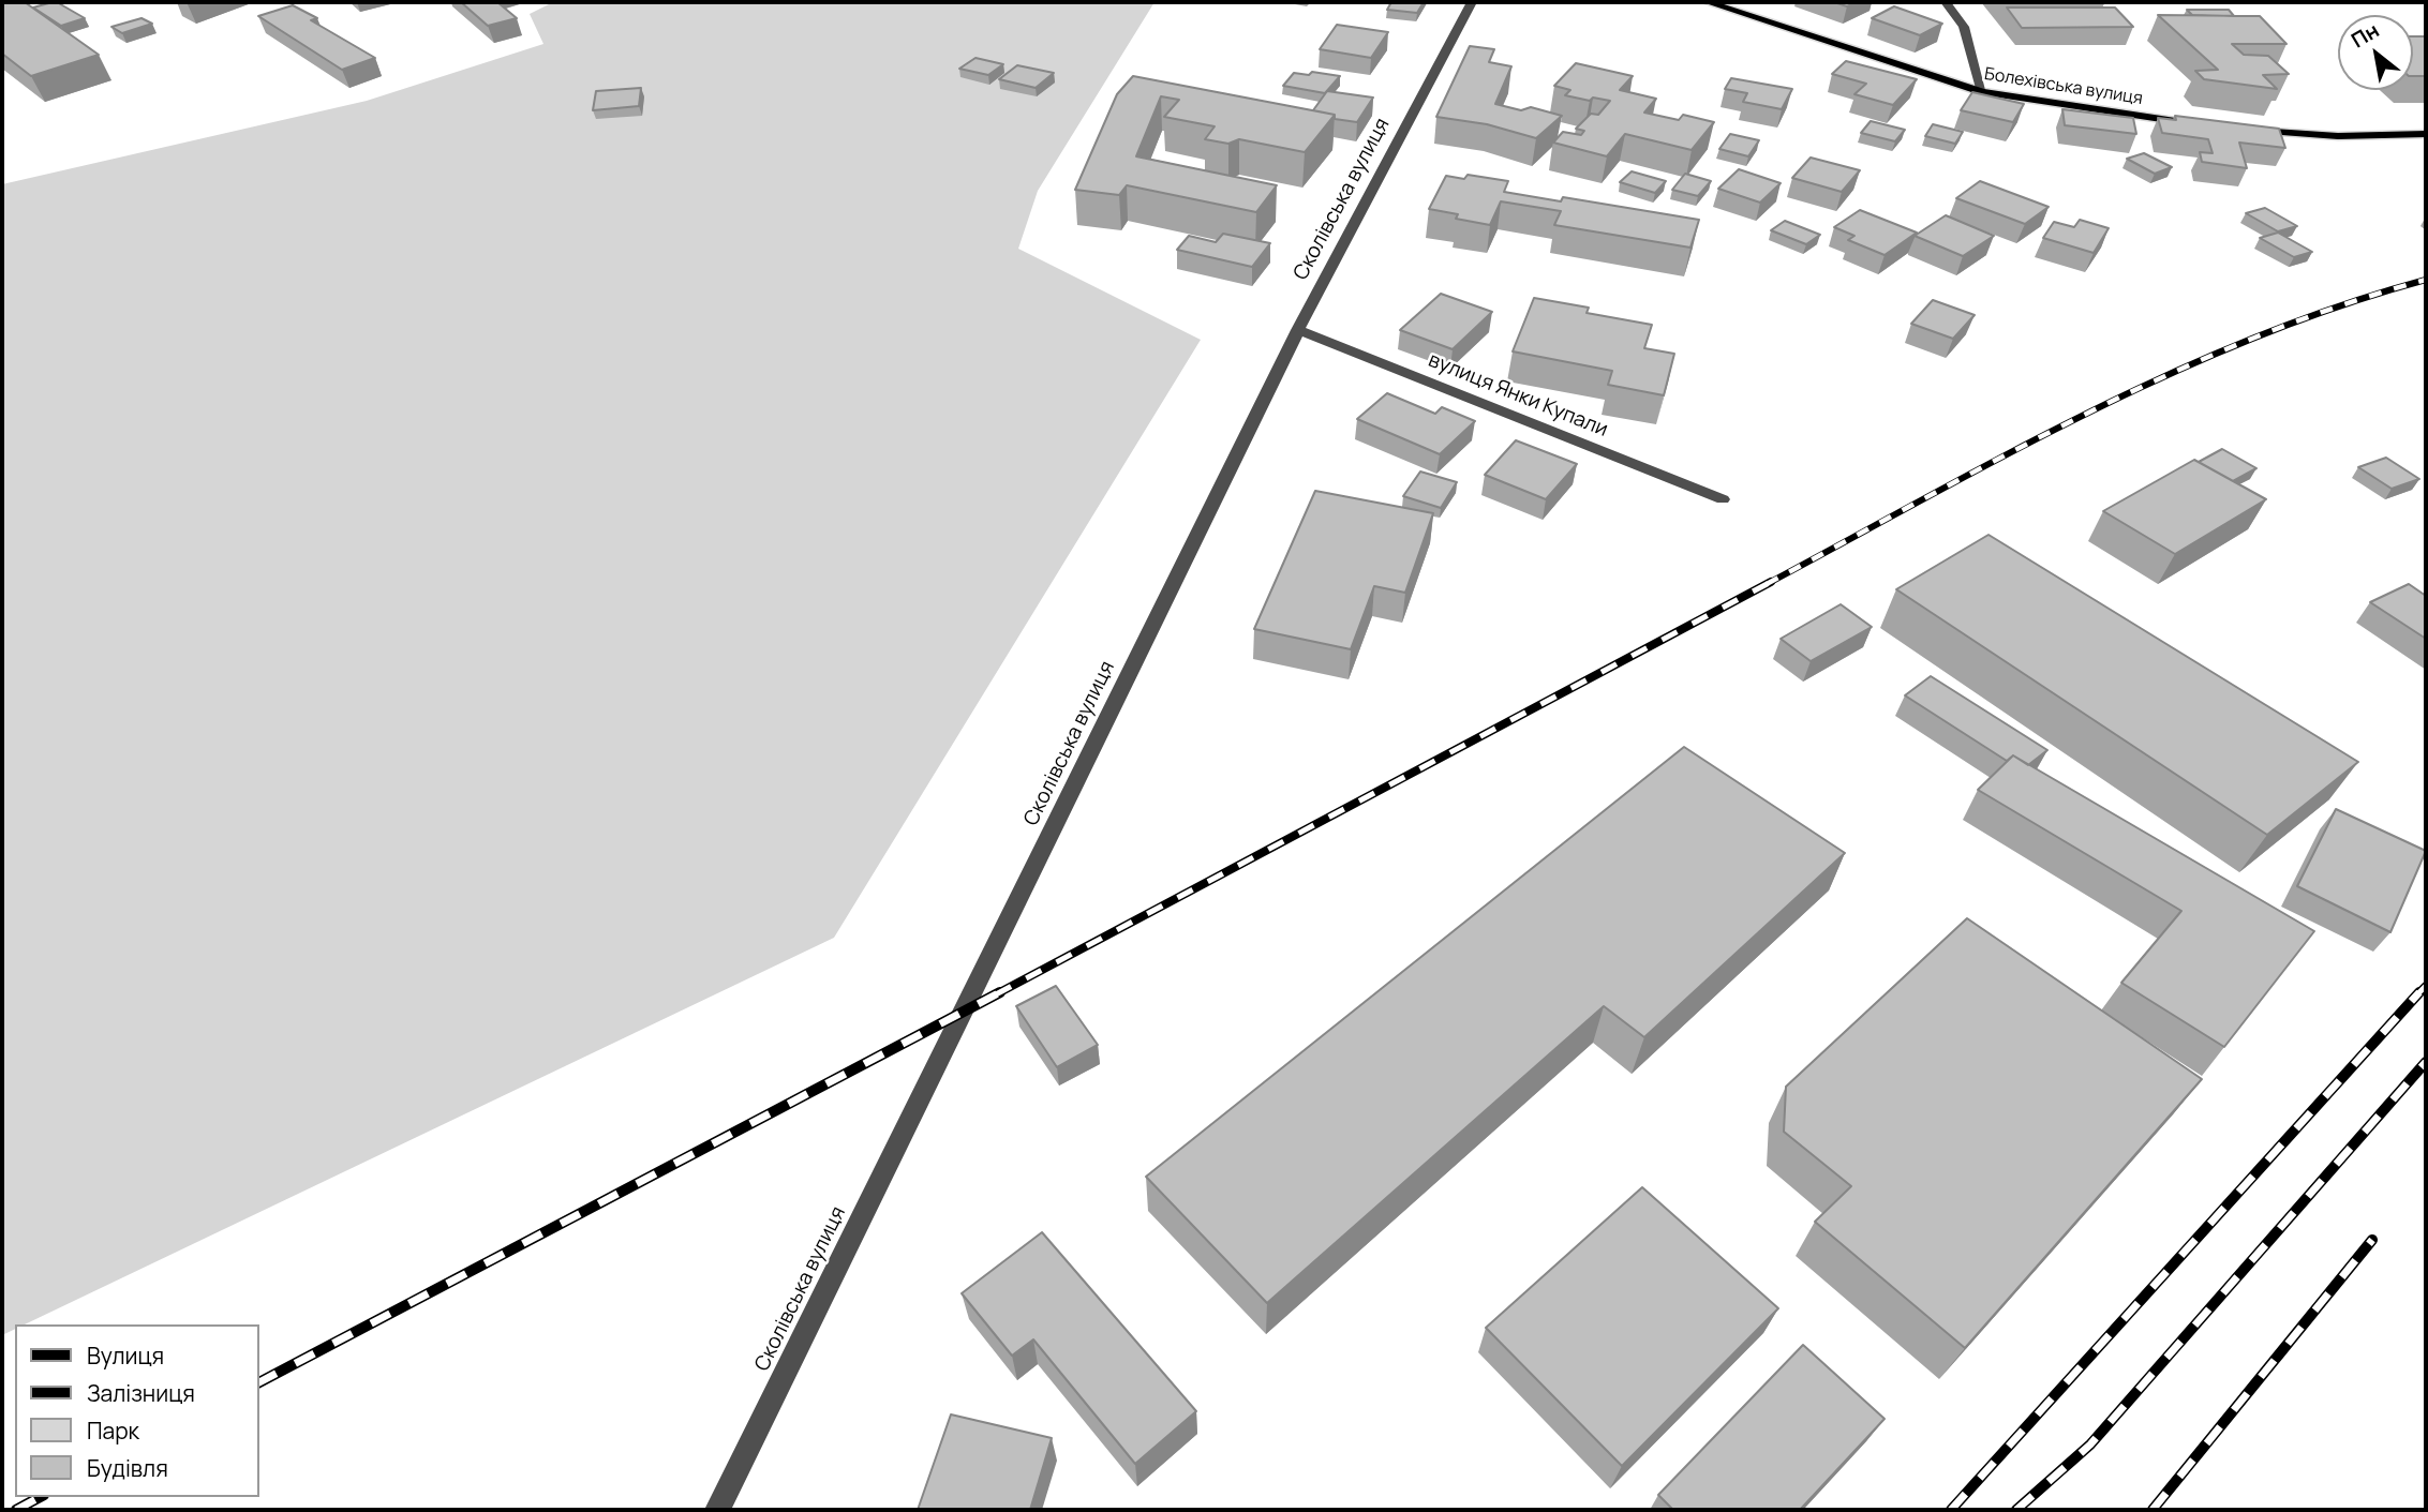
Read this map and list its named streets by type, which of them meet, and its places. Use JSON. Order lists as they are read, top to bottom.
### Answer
{
  "streets": {
    "main road": ["Болехівська вулиця"],
    "street": ["Сколівська вулиця", "вулиця Янки Купали"]
  },
  "crossings": [
    ["Сколівська вулиця", "вулиця Янки Купали"]
  ],
  "legend": [
    "Вулиця",
    "Залізниця",
    "Парк",
    "Будівля"
  ],
  "north": "top left"
}
